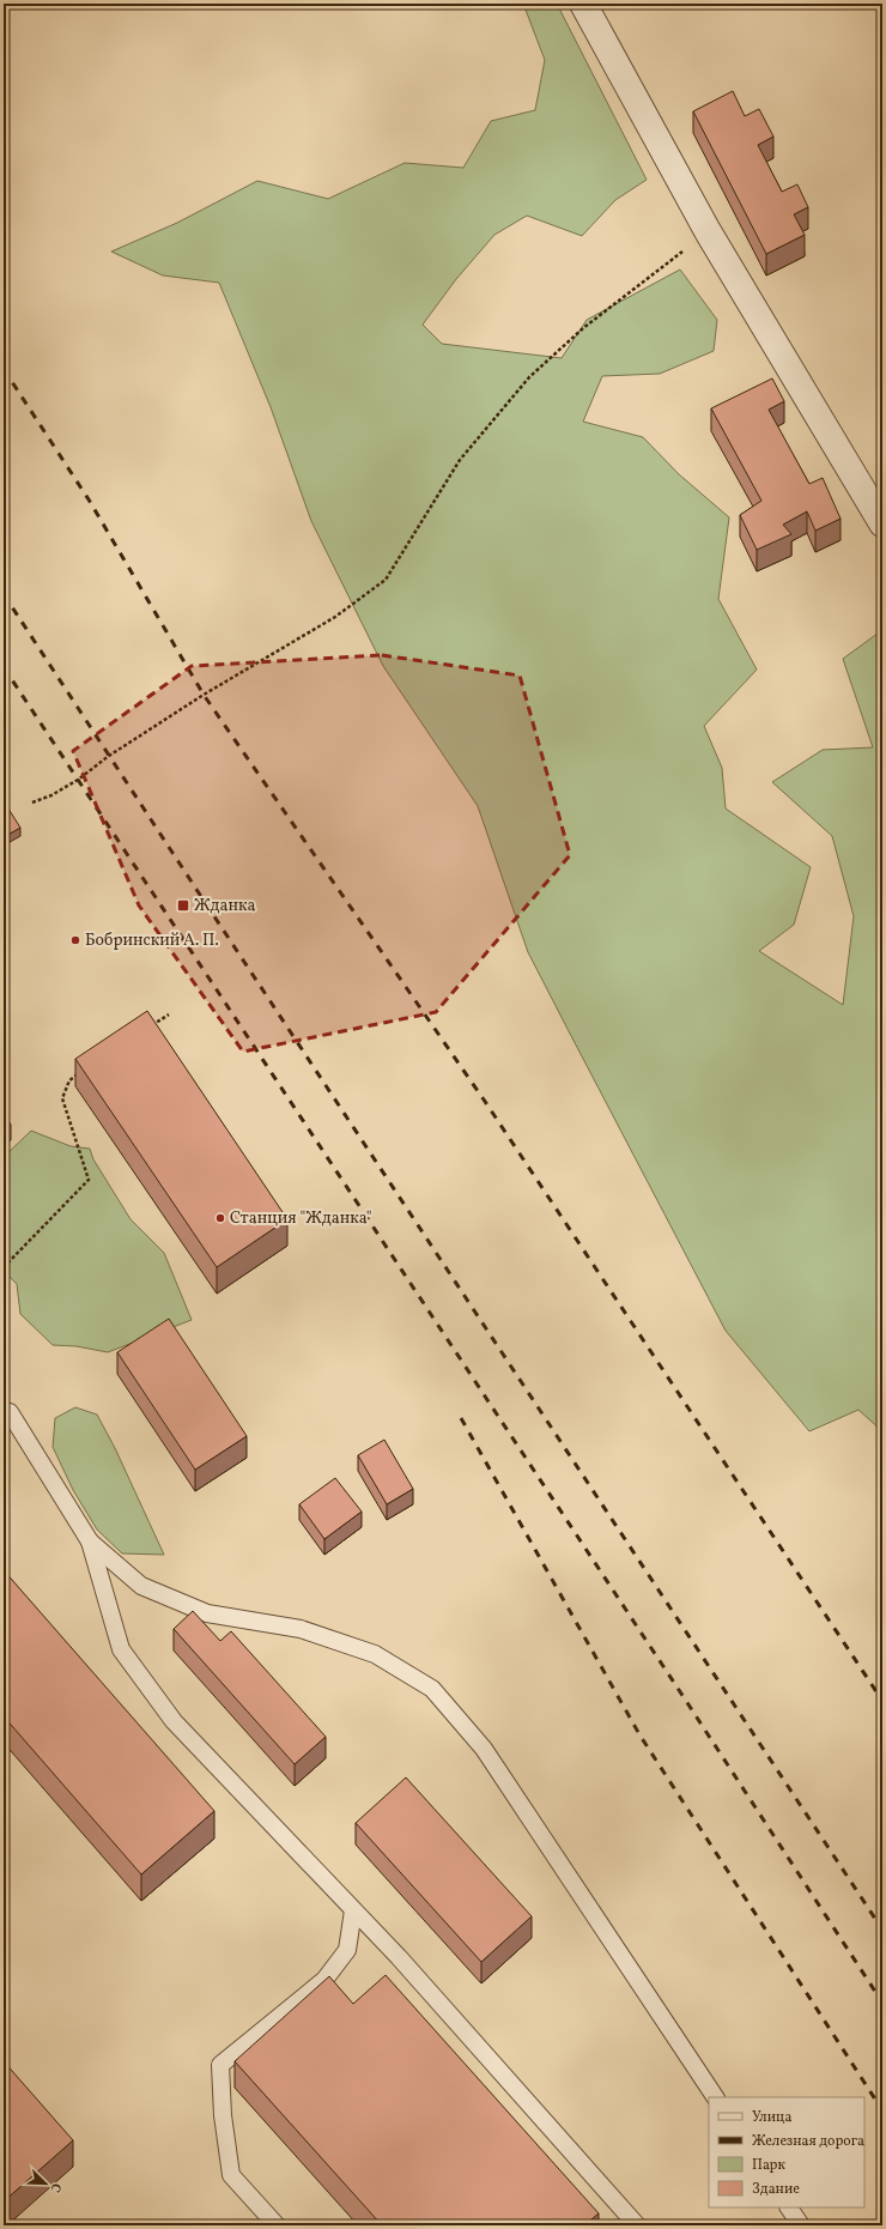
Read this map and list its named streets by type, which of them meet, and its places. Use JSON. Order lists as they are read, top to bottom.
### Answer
{
  "places": {
    "transit": ["Жданка"],
    "other": ["Бобринский А. П.", "Станция \"Жданка\""]
  },
  "legend": [
    "Улица",
    "Железная дорога",
    "Парк",
    "Здание"
  ],
  "north": "bottom right"
}
